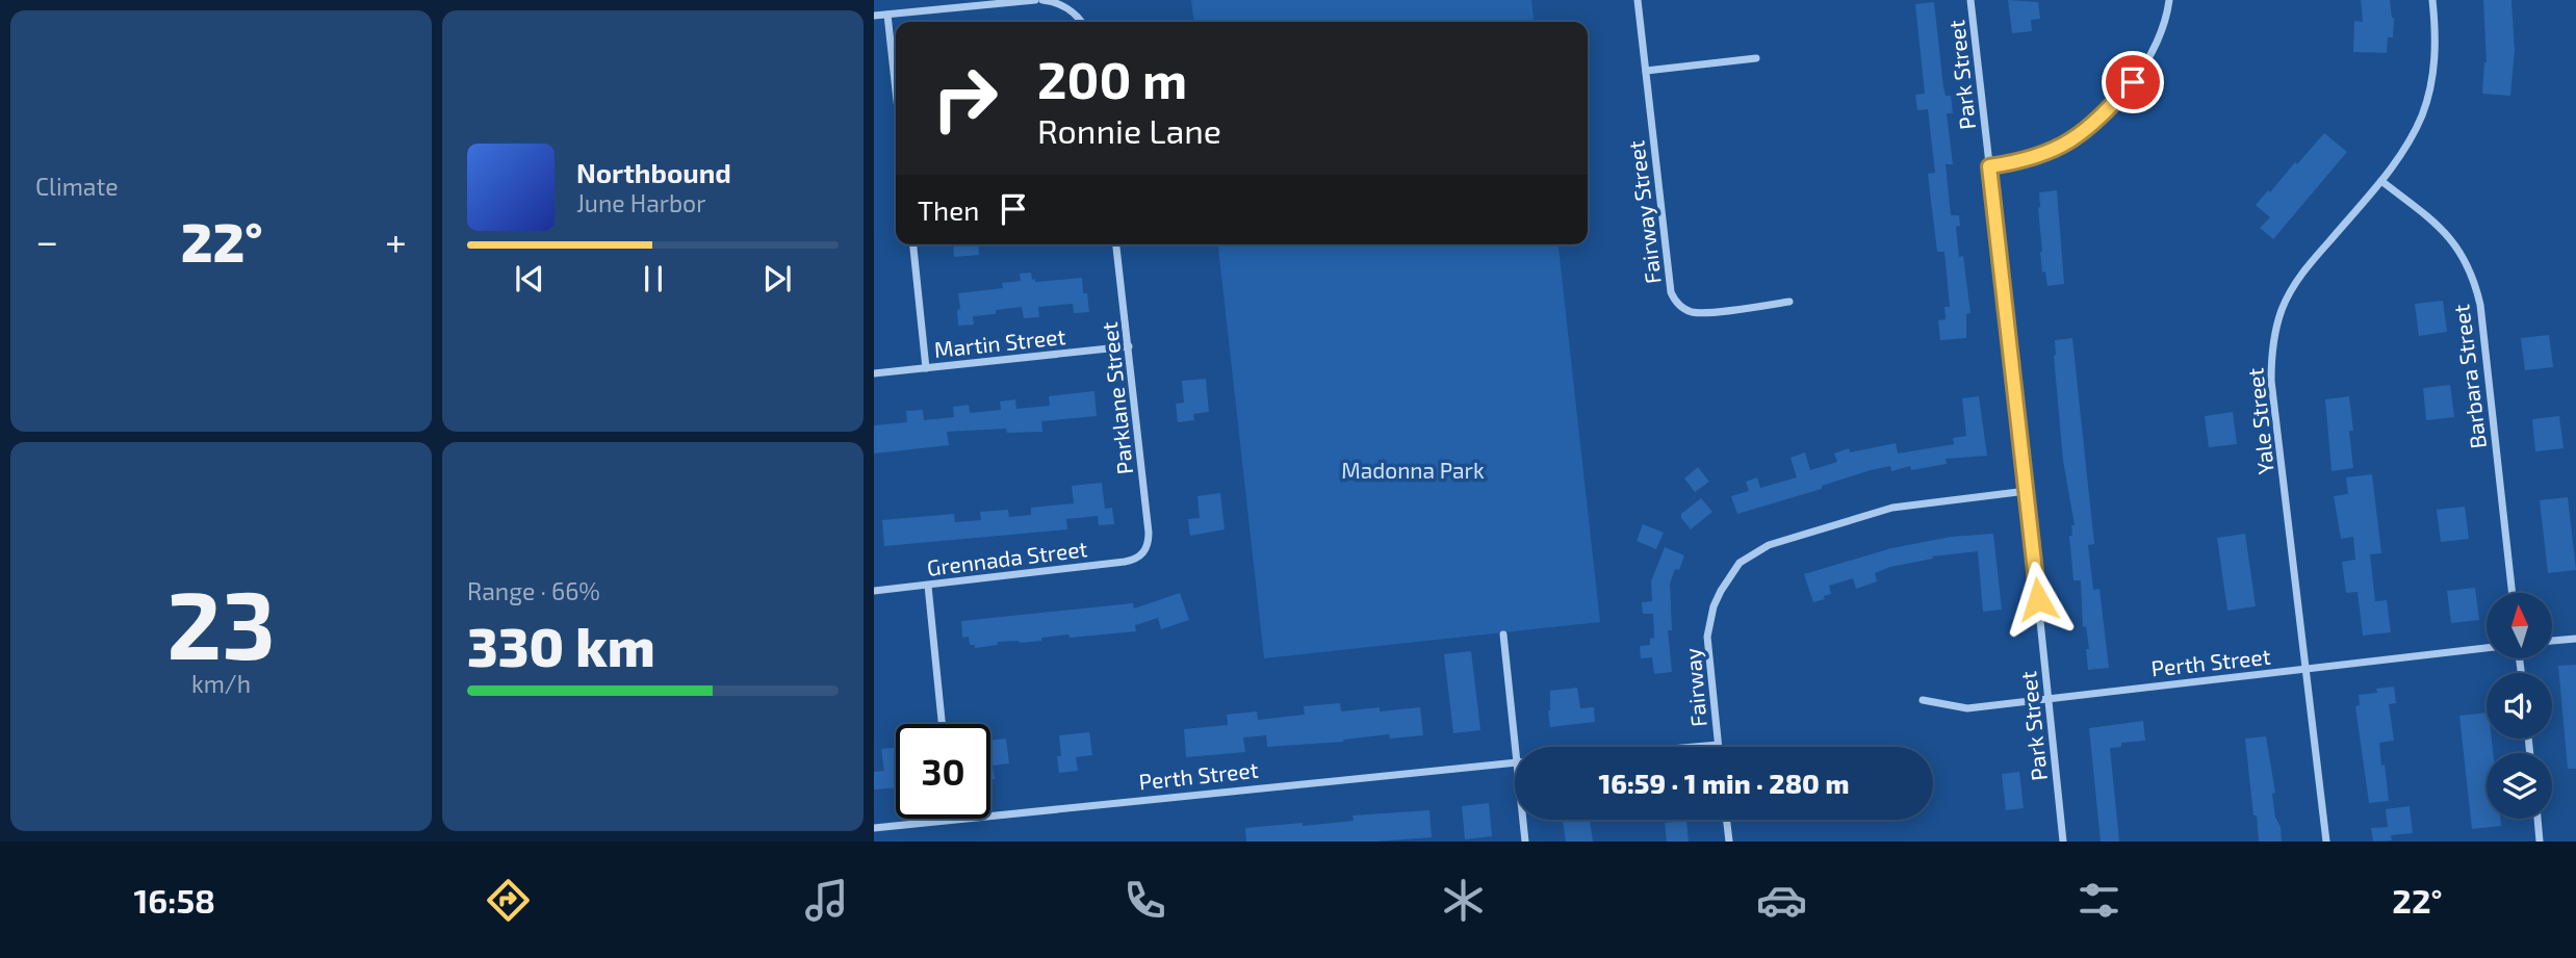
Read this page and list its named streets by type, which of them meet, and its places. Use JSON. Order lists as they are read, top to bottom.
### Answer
{
  "streets": {
    "street": [
      "Park Street",
      "Fairway Street",
      "Martin Street",
      "Barbara Street",
      "Parklane Street",
      "Yale Street",
      "Grennada Street",
      "Perth Street",
      "Fairway"
    ]
  },
  "crossings": [
    ["Park Street", "Perth Street"],
    ["Park Street", "Fairway"],
    ["Martin Street", "Parklane Street"],
    ["Barbara Street", "Yale Street"],
    ["Parklane Street", "Grennada Street"],
    ["Yale Street", "Perth Street"]
  ],
  "parks": ["Madonna Park"],
  "north": "top",
  "page": {
    "tile": [
      "Climate",
      ["23", "km/h"],
      ["Range · 66%", "330 km"]
    ],
    "turn": ["200 m", "Ronnie Lane"],
    "song": ["Northbound", "June Harbor"],
    "then": "Then",
    "heat": ["−", "22°", "+"],
    "limit": "30",
    "trip": "16:59 · 1 min · 280 m",
    "tabs": ["16:58", "22°"]
  }
}
